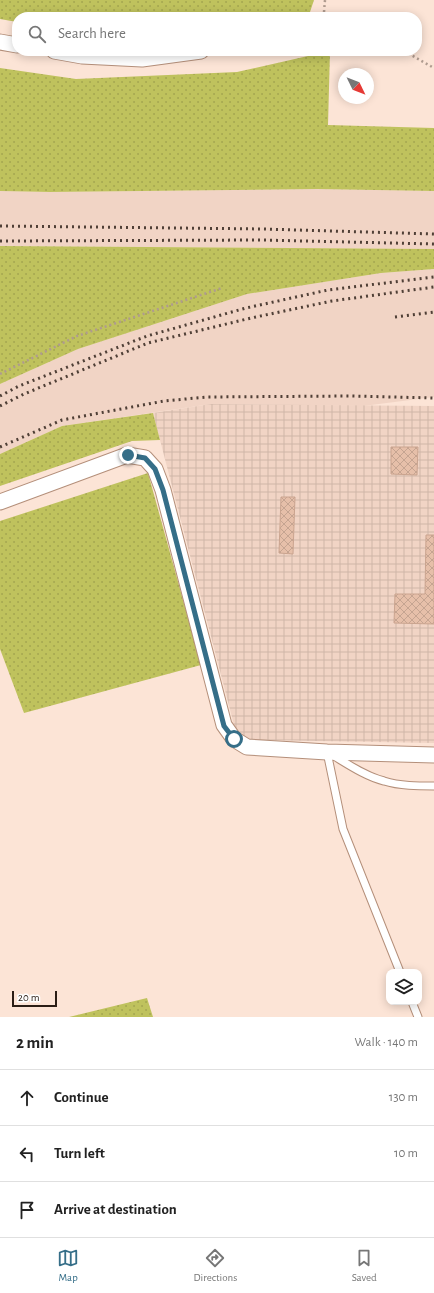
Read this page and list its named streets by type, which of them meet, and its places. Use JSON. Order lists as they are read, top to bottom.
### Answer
{
  "scale_bar": "20 m",
  "north": "bottom right",
  "page": {
    "search": "Search here",
    "scale": "20 m",
    "heading": ["2 min", "Walk · 140 m"],
    "list": [
      ["Continue", "130 m"],
      ["Turn left", "10 m"],
      "Arrive at destination"
    ],
    "nav": ["Map", "Directions", "Saved"]
  }
}
